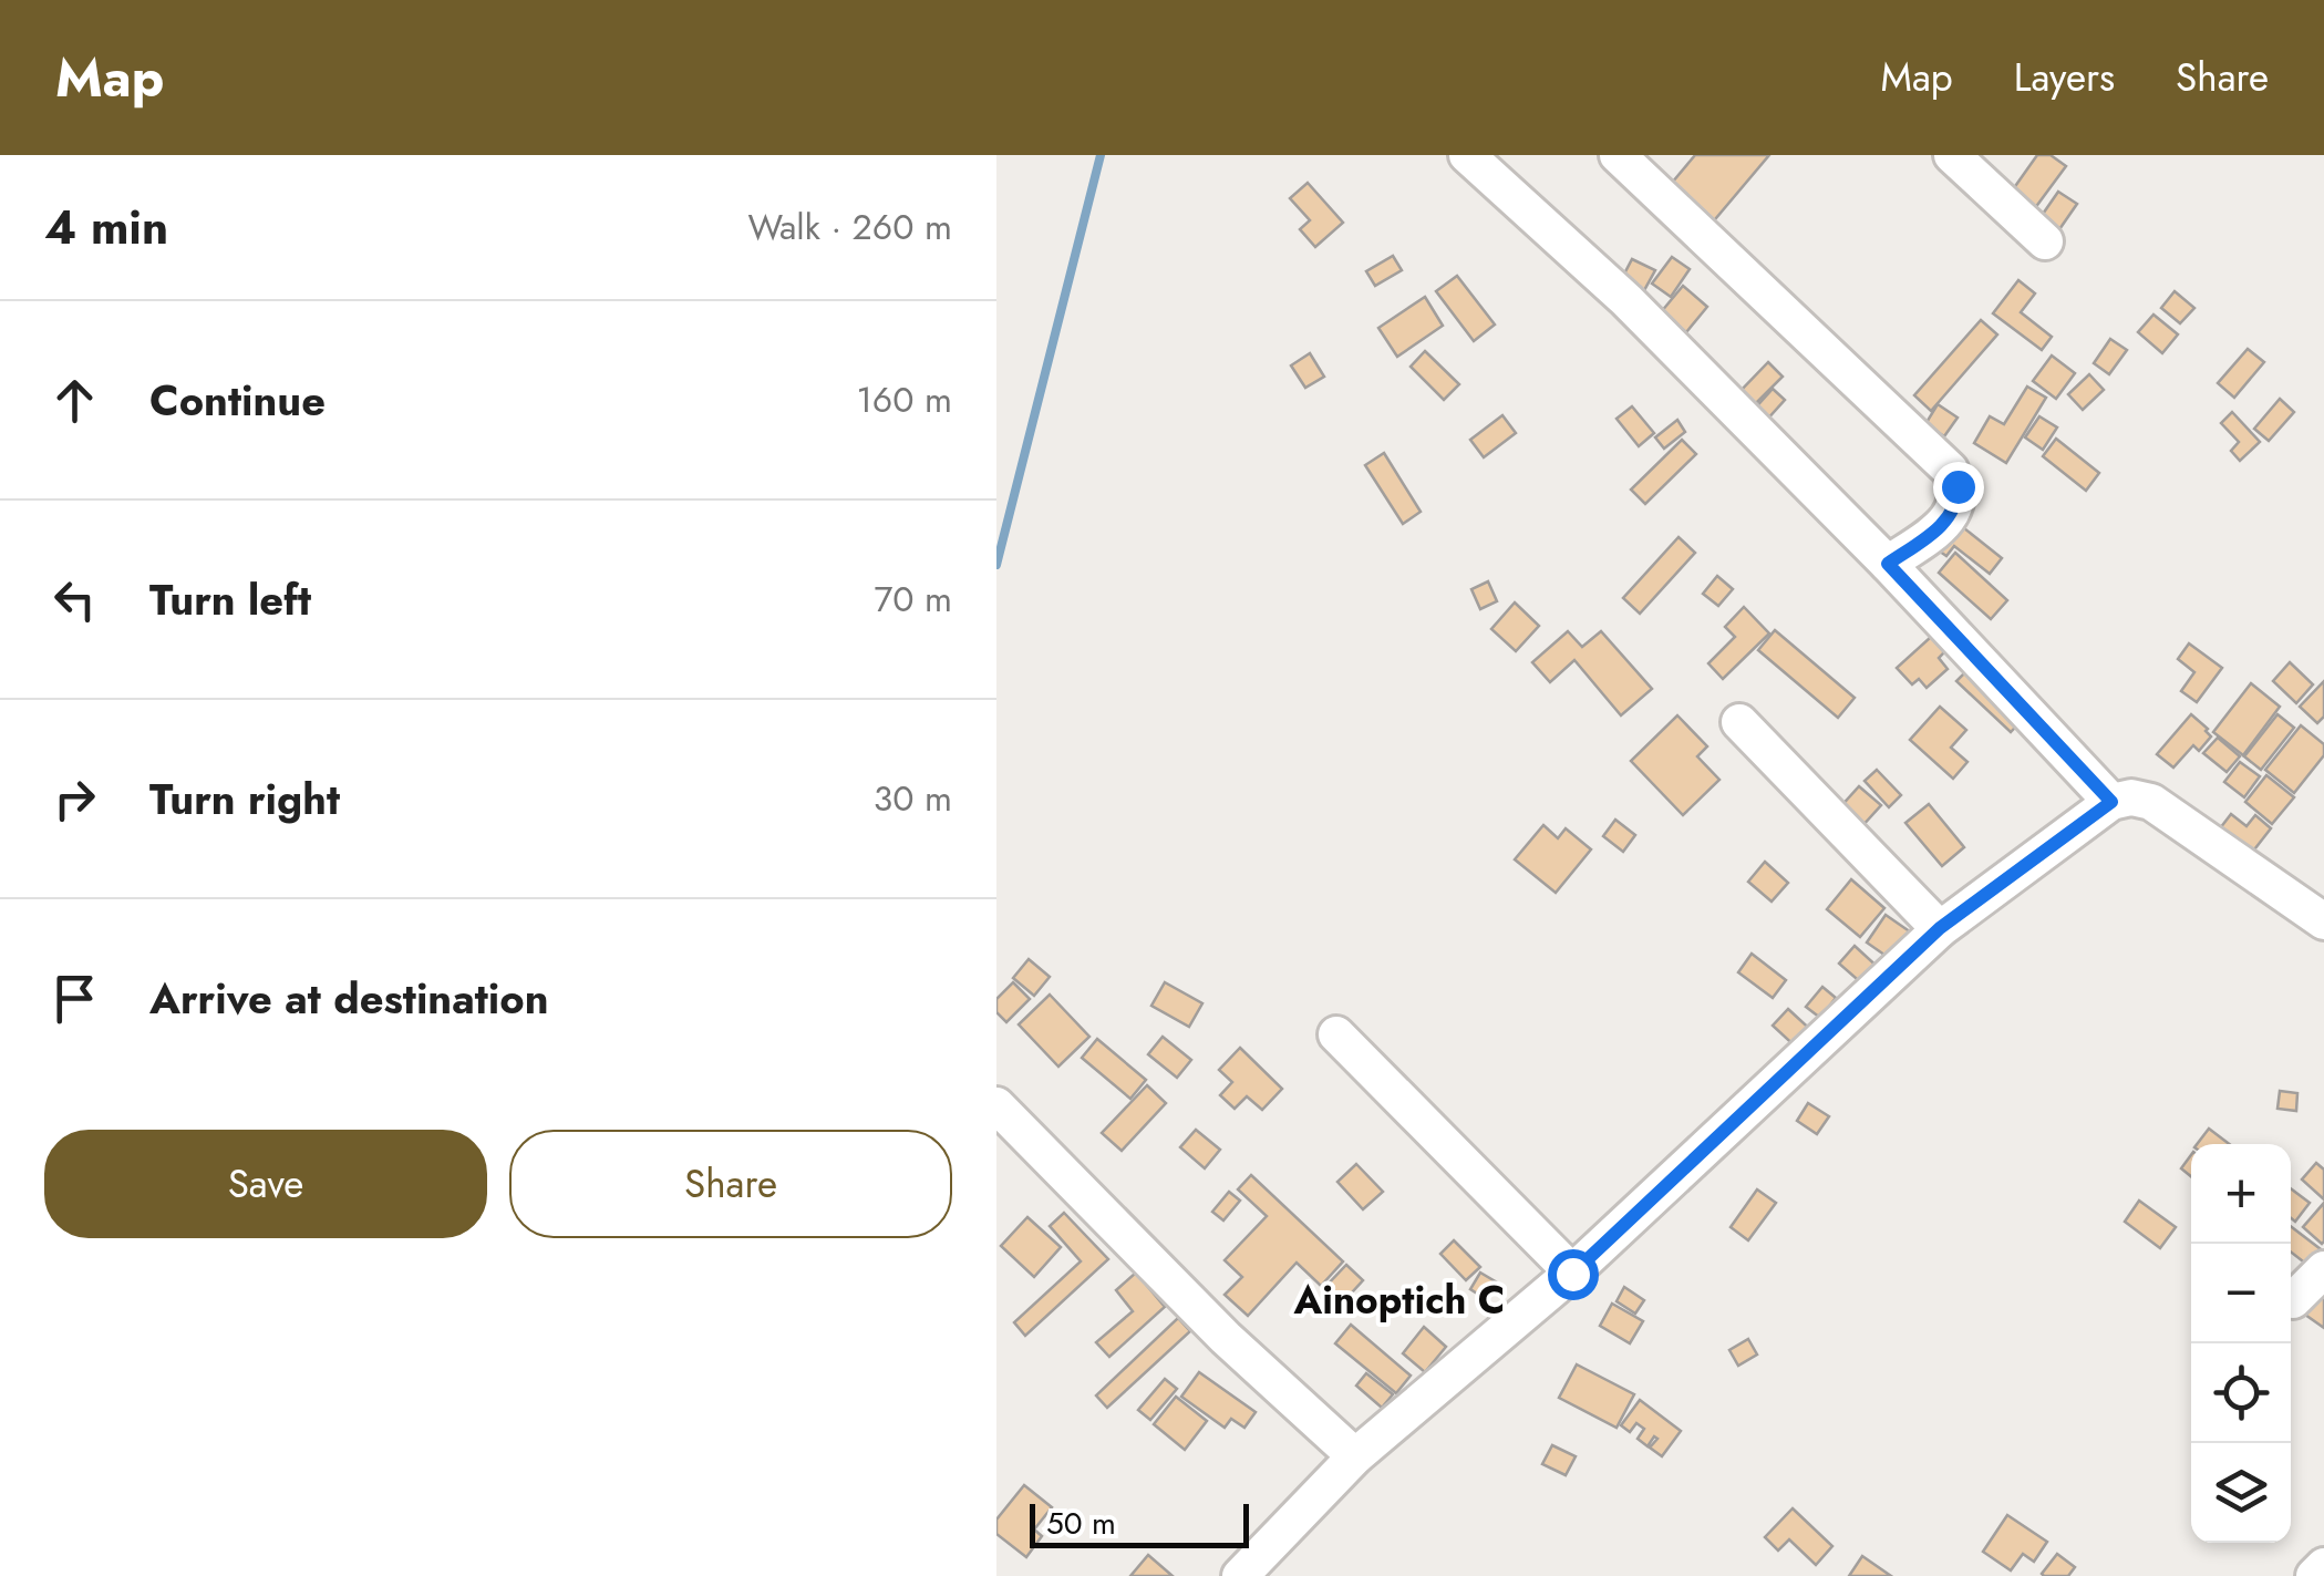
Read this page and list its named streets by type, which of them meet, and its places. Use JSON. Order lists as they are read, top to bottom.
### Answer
{
  "districts": ["Ainoptich C"],
  "scale_bar": "50 m",
  "page": {
    "header": "Map",
    "nav": ["Map", "Layers", "Share"],
    "heading": ["4 min", "Walk · 260 m"],
    "list": [
      ["Continue", "160 m"],
      ["Turn left", "70 m"],
      ["Turn right", "30 m"],
      "Arrive at destination"
    ],
    "buttons": ["Save", "Share"],
    "map_buttons": ["+", "−"],
    "scale": "50 m"
  }
}
